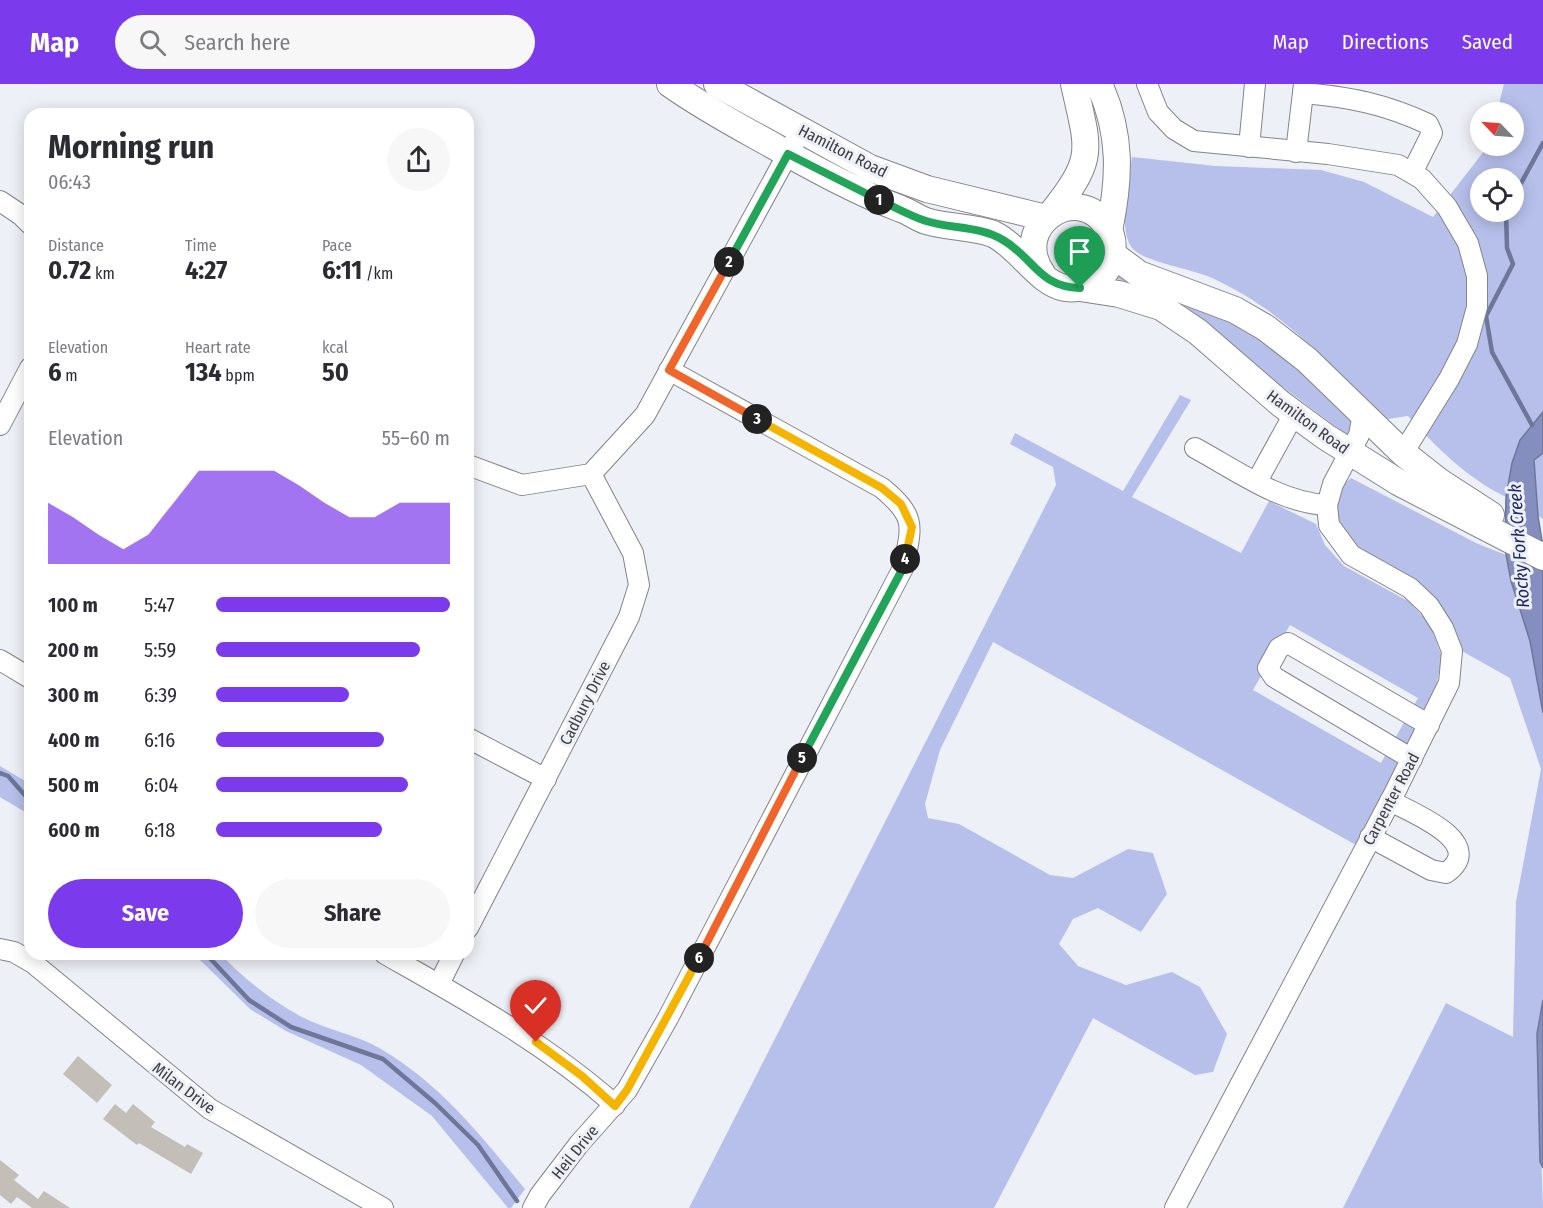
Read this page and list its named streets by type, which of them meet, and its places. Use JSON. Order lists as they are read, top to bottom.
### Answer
{
  "streets": {
    "main road": ["Hamilton Road"],
    "street": [
      "Cadbury Drive",
      "Carpenter Road",
      "Milan Drive",
      "Heil Drive"
    ]
  },
  "water": ["Rocky Fork Creek"],
  "north": "top left",
  "page": {
    "header": "Map",
    "search": "Search here",
    "nav": ["Map", "Directions", "Saved"],
    "heading": ["Morning run", "06:43"],
    "pins": [
      "1",
      "2",
      "3",
      "4",
      "5",
      "6"
    ],
    "stats": [
      ["Distance", "0.72 km"],
      ["Time", "4:27"],
      ["Pace", "6:11 /km"],
      ["Elevation", "6 m"],
      ["Heart rate", "134 bpm"],
      ["kcal", "50"]
    ],
    "chart": ["Elevation", "55–60 m"],
    "list": [
      {
        "name": "100 m",
        "note": "5:47"
      },
      {
        "name": "200 m",
        "note": "5:59"
      },
      {
        "name": "300 m",
        "note": "6:39"
      },
      {
        "name": "400 m",
        "note": "6:16"
      },
      {
        "name": "500 m",
        "note": "6:04"
      },
      {
        "name": "600 m",
        "note": "6:18"
      }
    ],
    "buttons": ["Save", "Share"]
  }
}
